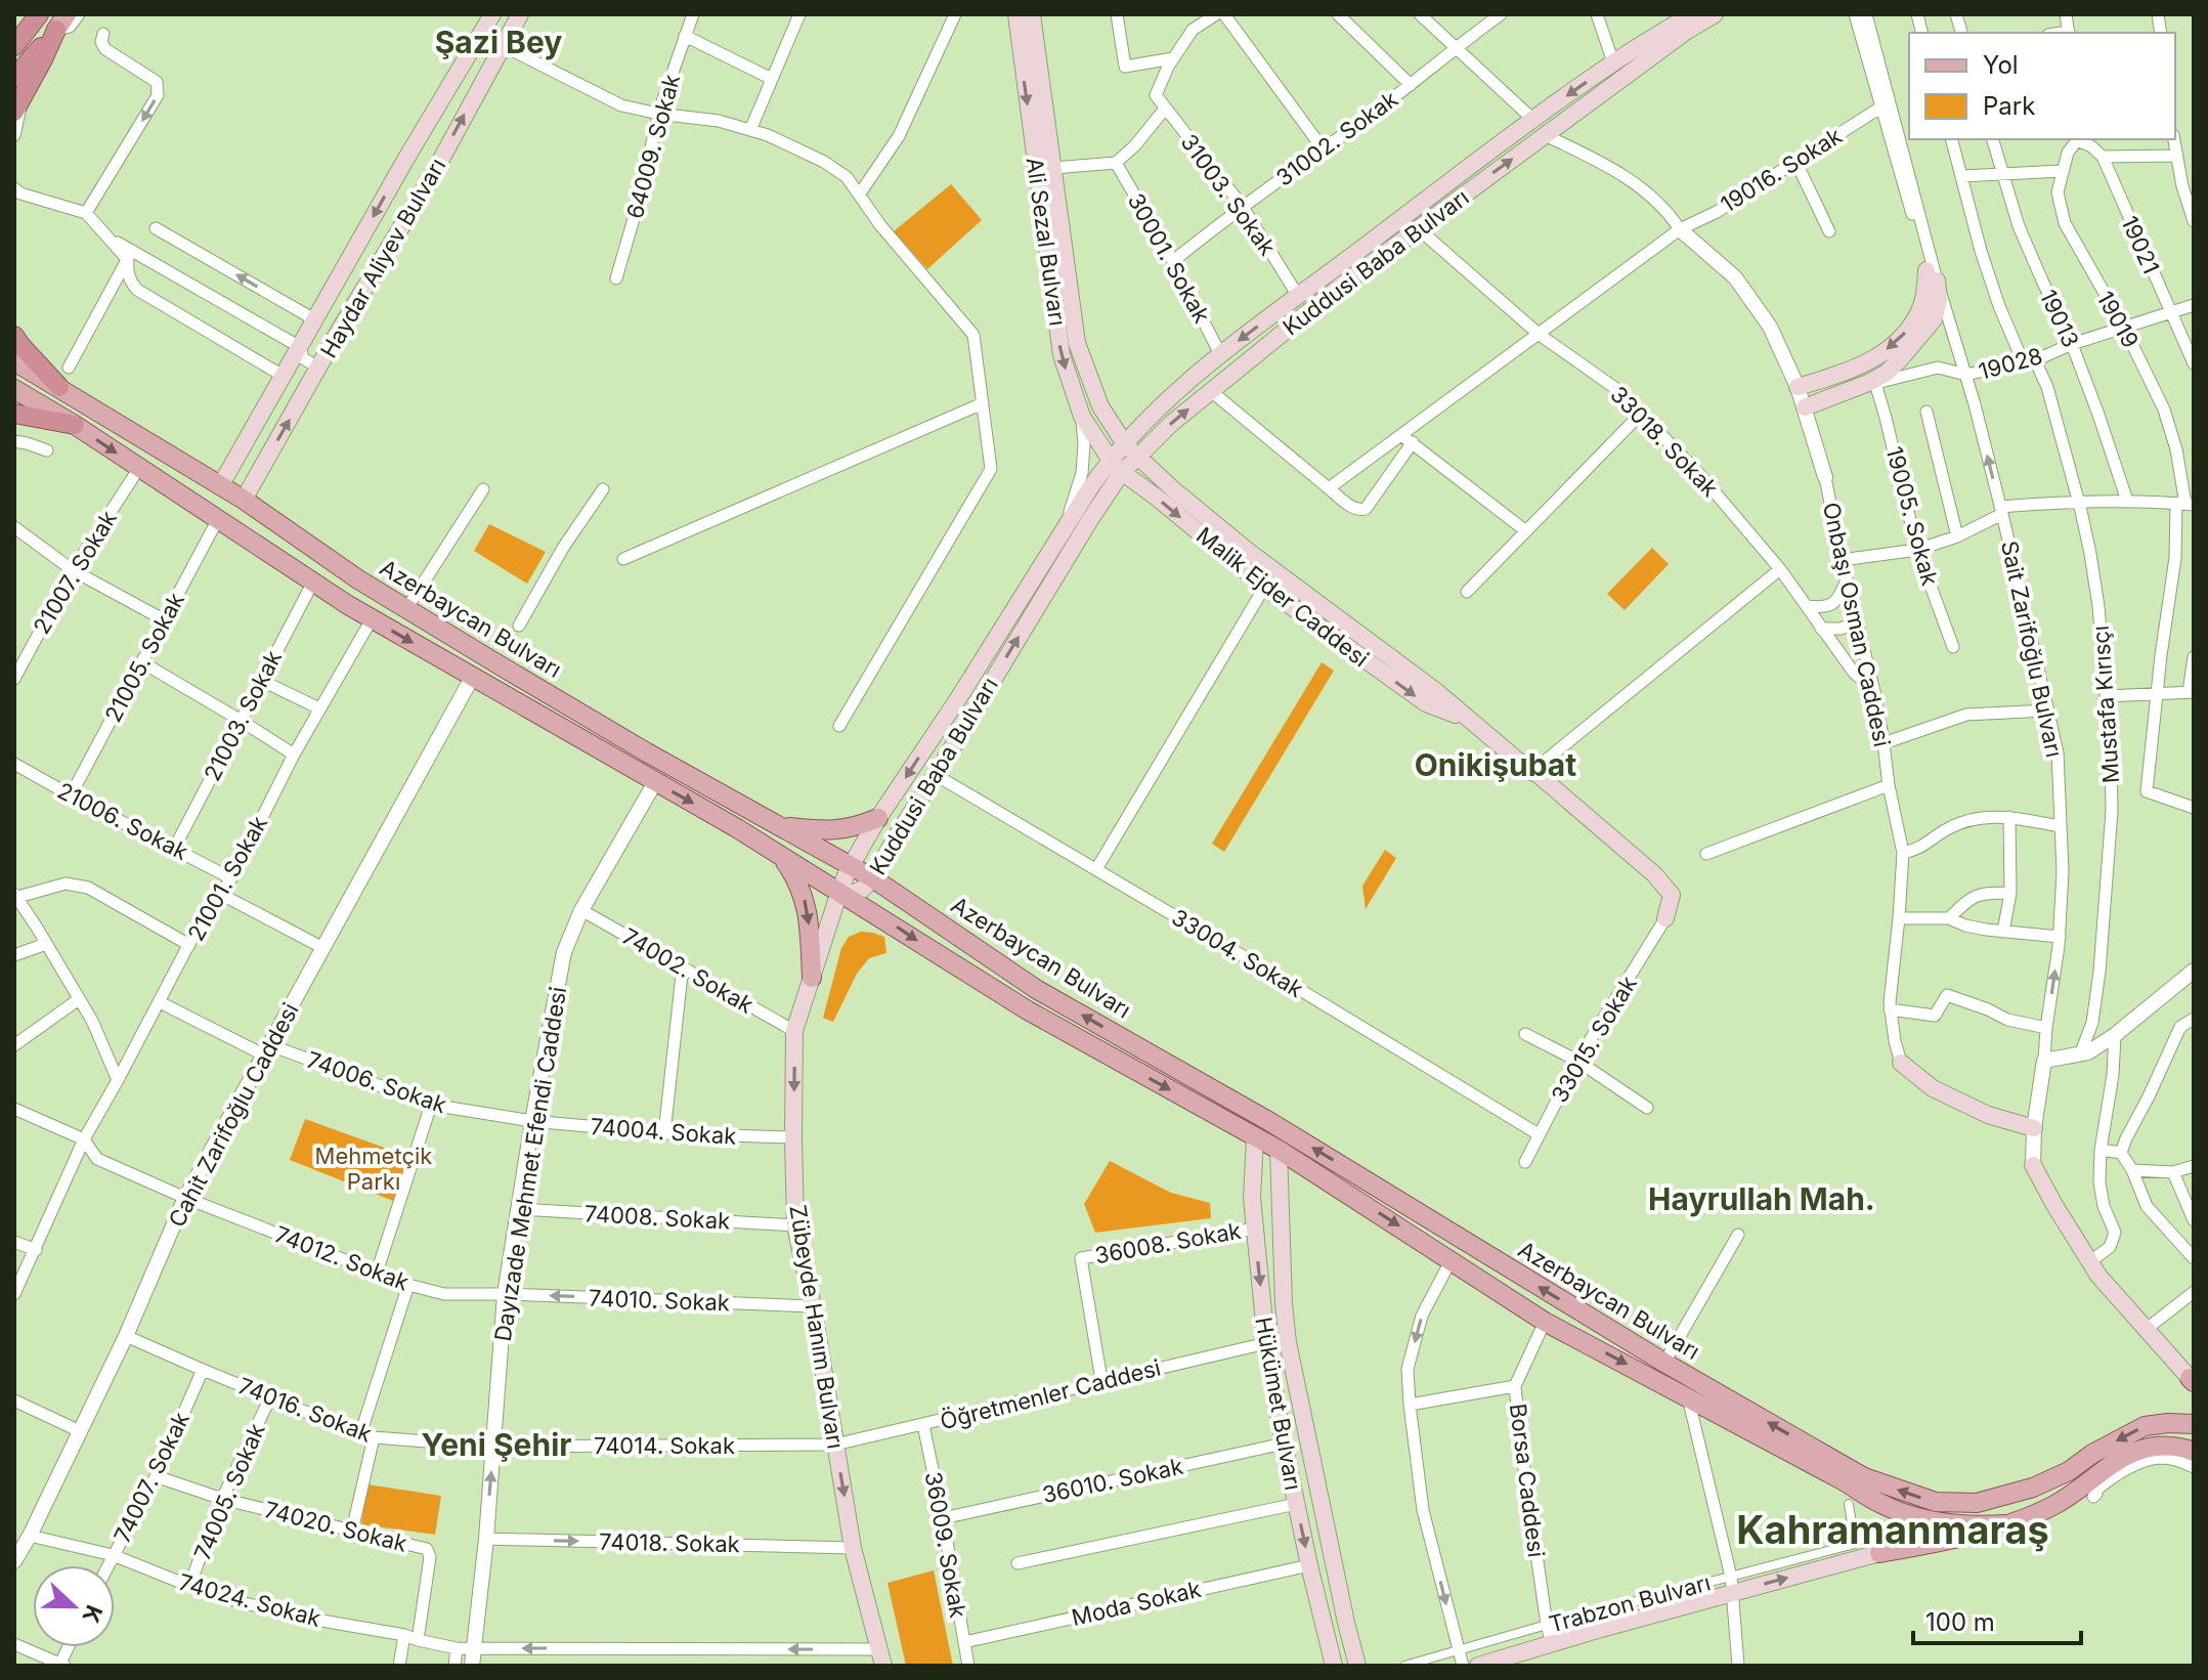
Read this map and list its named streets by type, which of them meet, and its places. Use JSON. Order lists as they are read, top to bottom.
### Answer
{
  "streets": {
    "main road": [
      "Ali Sezal Bulvarı",
      "Haydar Aliyev Bulvarı",
      "Kuddusi Baba Bulvarı",
      "Malik Ejder Caddesi",
      "Azerbaycan Bulvarı",
      "Sait Zarifoğlu Bulvarı",
      "Zübeyde Hanım Bulvarı",
      "Hükümet Bulvarı",
      "Trabzon Bulvarı"
    ],
    "street": [
      "31002. Sokak",
      "64009. Sokak",
      "19016. Sokak",
      "31003. Sokak",
      "19021",
      "30001. Sokak",
      "19013",
      "19019",
      "19028",
      "33018. Sokak",
      "19005. Sokak",
      "21007. Sokak",
      "Onbaşı Osman Caddesi",
      "21005. Sokak",
      "Mustafa Kırısçı",
      "21003. Sokak",
      "21006. Sokak",
      "21001. Sokak",
      "33004. Sokak",
      "74002. Sokak",
      "33015. Sokak",
      "74006. Sokak",
      "Cahit Zarifoğlu Caddesi",
      "74004. Sokak",
      "Dayızade Mehmet Efendi Caddesi",
      "74008. Sokak",
      "36008. Sokak",
      "74012. Sokak",
      "74010. Sokak",
      "Öğretmenler Caddesi",
      "74016. Sokak",
      "74014. Sokak",
      "74007. Sokak",
      "36010. Sokak",
      "Borsa Caddesi",
      "74005. Sokak",
      "74020. Sokak",
      "74018. Sokak",
      "36009. Sokak",
      "74024. Sokak",
      "Moda Sokak"
    ]
  },
  "crossings": [
    ["31002. Sokak", "31003. Sokak"],
    ["31002. Sokak", "30001. Sokak"],
    ["19016. Sokak", "33018. Sokak"],
    ["19016. Sokak", "Onbaşı Osman Caddesi"],
    ["19016. Sokak", "Sait Zarifoğlu Bulvarı"],
    ["31003. Sokak", "Kuddusi Baba Bulvarı"],
    ["Ali Sezal Bulvarı", "Kuddusi Baba Bulvarı"],
    ["Ali Sezal Bulvarı", "Malik Ejder Caddesi"],
    ["19021", "19028"],
    ["Haydar Aliyev Bulvarı", "Azerbaycan Bulvarı"],
    ["30001. Sokak", "Kuddusi Baba Bulvarı"],
    ["Kuddusi Baba Bulvarı", "33018. Sokak"],
    ["Kuddusi Baba Bulvarı", "Malik Ejder Caddesi"],
    ["Kuddusi Baba Bulvarı", "Azerbaycan Bulvarı"],
    ["Kuddusi Baba Bulvarı", "33004. Sokak"],
    ["Kuddusi Baba Bulvarı", "Zübeyde Hanım Bulvarı"],
    ["19013", "19028"],
    ["19019", "19028"],
    ["19028", "19005. Sokak"],
    ["19028", "Sait Zarifoğlu Bulvarı"],
    ["19028", "Mustafa Kırısçı"],
    ["33018. Sokak", "Onbaşı Osman Caddesi"],
    ["21007. Sokak", "Azerbaycan Bulvarı"],
    ["Malik Ejder Caddesi", "33015. Sokak"],
    ["Azerbaycan Bulvarı", "21005. Sokak"],
    ["Azerbaycan Bulvarı", "21003. Sokak"],
    ["Azerbaycan Bulvarı", "21001. Sokak"],
    ["Azerbaycan Bulvarı", "Cahit Zarifoğlu Caddesi"],
    ["Azerbaycan Bulvarı", "Dayızade Mehmet Efendi Caddesi"],
    ["Azerbaycan Bulvarı", "Zübeyde Hanım Bulvarı"],
    ["Azerbaycan Bulvarı", "Hükümet Bulvarı"],
    ["Azerbaycan Bulvarı", "Borsa Caddesi"],
    ["21005. Sokak", "21006. Sokak"],
    ["21003. Sokak", "21006. Sokak"],
    ["21006. Sokak", "21001. Sokak"],
    ["21001. Sokak", "74006. Sokak"],
    ["21001. Sokak", "74012. Sokak"],
    ["33004. Sokak", "33015. Sokak"],
    ["74002. Sokak", "Dayızade Mehmet Efendi Caddesi"],
    ["74002. Sokak", "Zübeyde Hanım Bulvarı"],
    ["74006. Sokak", "Cahit Zarifoğlu Caddesi"],
    ["74006. Sokak", "74004. Sokak"],
    ["74006. Sokak", "Dayızade Mehmet Efendi Caddesi"],
    ["Cahit Zarifoğlu Caddesi", "74012. Sokak"],
    ["Cahit Zarifoğlu Caddesi", "74016. Sokak"],
    ["Cahit Zarifoğlu Caddesi", "74024. Sokak"],
    ["74004. Sokak", "Dayızade Mehmet Efendi Caddesi"],
    ["74004. Sokak", "Zübeyde Hanım Bulvarı"],
    ["Dayızade Mehmet Efendi Caddesi", "74008. Sokak"],
    ["Dayızade Mehmet Efendi Caddesi", "74012. Sokak"],
    ["Dayızade Mehmet Efendi Caddesi", "74010. Sokak"],
    ["Dayızade Mehmet Efendi Caddesi", "74016. Sokak"],
    ["Dayızade Mehmet Efendi Caddesi", "74014. Sokak"],
    ["Dayızade Mehmet Efendi Caddesi", "74018. Sokak"],
    ["Dayızade Mehmet Efendi Caddesi", "74024. Sokak"],
    ["74008. Sokak", "Zübeyde Hanım Bulvarı"],
    ["36008. Sokak", "Öğretmenler Caddesi"],
    ["36008. Sokak", "Hükümet Bulvarı"],
    ["74012. Sokak", "74010. Sokak"],
    ["74010. Sokak", "Zübeyde Hanım Bulvarı"],
    ["Zübeyde Hanım Bulvarı", "Öğretmenler Caddesi"],
    ["Zübeyde Hanım Bulvarı", "74014. Sokak"],
    ["Zübeyde Hanım Bulvarı", "74018. Sokak"],
    ["Zübeyde Hanım Bulvarı", "74024. Sokak"],
    ["Öğretmenler Caddesi", "Hükümet Bulvarı"],
    ["Öğretmenler Caddesi", "74014. Sokak"],
    ["Öğretmenler Caddesi", "36009. Sokak"],
    ["Hükümet Bulvarı", "36010. Sokak"],
    ["Hükümet Bulvarı", "Moda Sokak"],
    ["74016. Sokak", "74014. Sokak"],
    ["74016. Sokak", "74007. Sokak"],
    ["74016. Sokak", "74005. Sokak"],
    ["74007. Sokak", "74020. Sokak"],
    ["74007. Sokak", "74024. Sokak"],
    ["36010. Sokak", "36009. Sokak"],
    ["Borsa Caddesi", "Trabzon Bulvarı"],
    ["74005. Sokak", "74020. Sokak"],
    ["74005. Sokak", "74024. Sokak"],
    ["74020. Sokak", "74024. Sokak"],
    ["36009. Sokak", "Moda Sokak"]
  ],
  "one_way": ["74010. Sokak", "74018. Sokak", "74024. Sokak"],
  "districts": [
    "Şazi Bey",
    "Onikişubat",
    "Hayrullah Mah.",
    "Yeni Şehir",
    "Kahramanmaraş"
  ],
  "parks": ["Mehmetçik Parkı"],
  "legend": ["Yol", "Park"],
  "scale_bar": "100 m",
  "north": "right"
}
